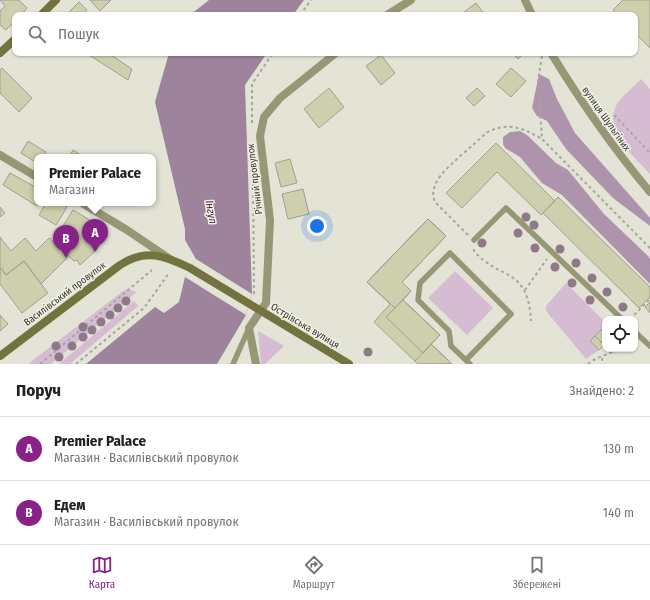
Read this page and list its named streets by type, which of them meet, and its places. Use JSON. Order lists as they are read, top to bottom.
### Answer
{
  "streets": {
    "main road": ["Василівський провулок", "Острівська вулиця"],
    "street": ["вулиця Шульгіних", "Річний провулок"]
  },
  "crossings": [
    ["Річний провулок", "Острівська вулиця"],
    ["Василівський провулок", "Острівська вулиця"]
  ],
  "water": ["Інгул"],
  "page": {
    "search": "Пошук",
    "popup": ["Premier Palace", "Магазин"],
    "pins": ["A", "B"],
    "heading": ["Поруч", "Знайдено: 2"],
    "list": [
      {
        "mark": "A",
        "name": "Premier Palace",
        "note": "Магазин · Василівський провулок",
        "value": "130 m"
      },
      {
        "mark": "B",
        "name": "Едем",
        "note": "Магазин · Василівський провулок",
        "value": "140 m"
      }
    ],
    "nav": ["Карта", "Маршрут", "Збережені"]
  }
}
